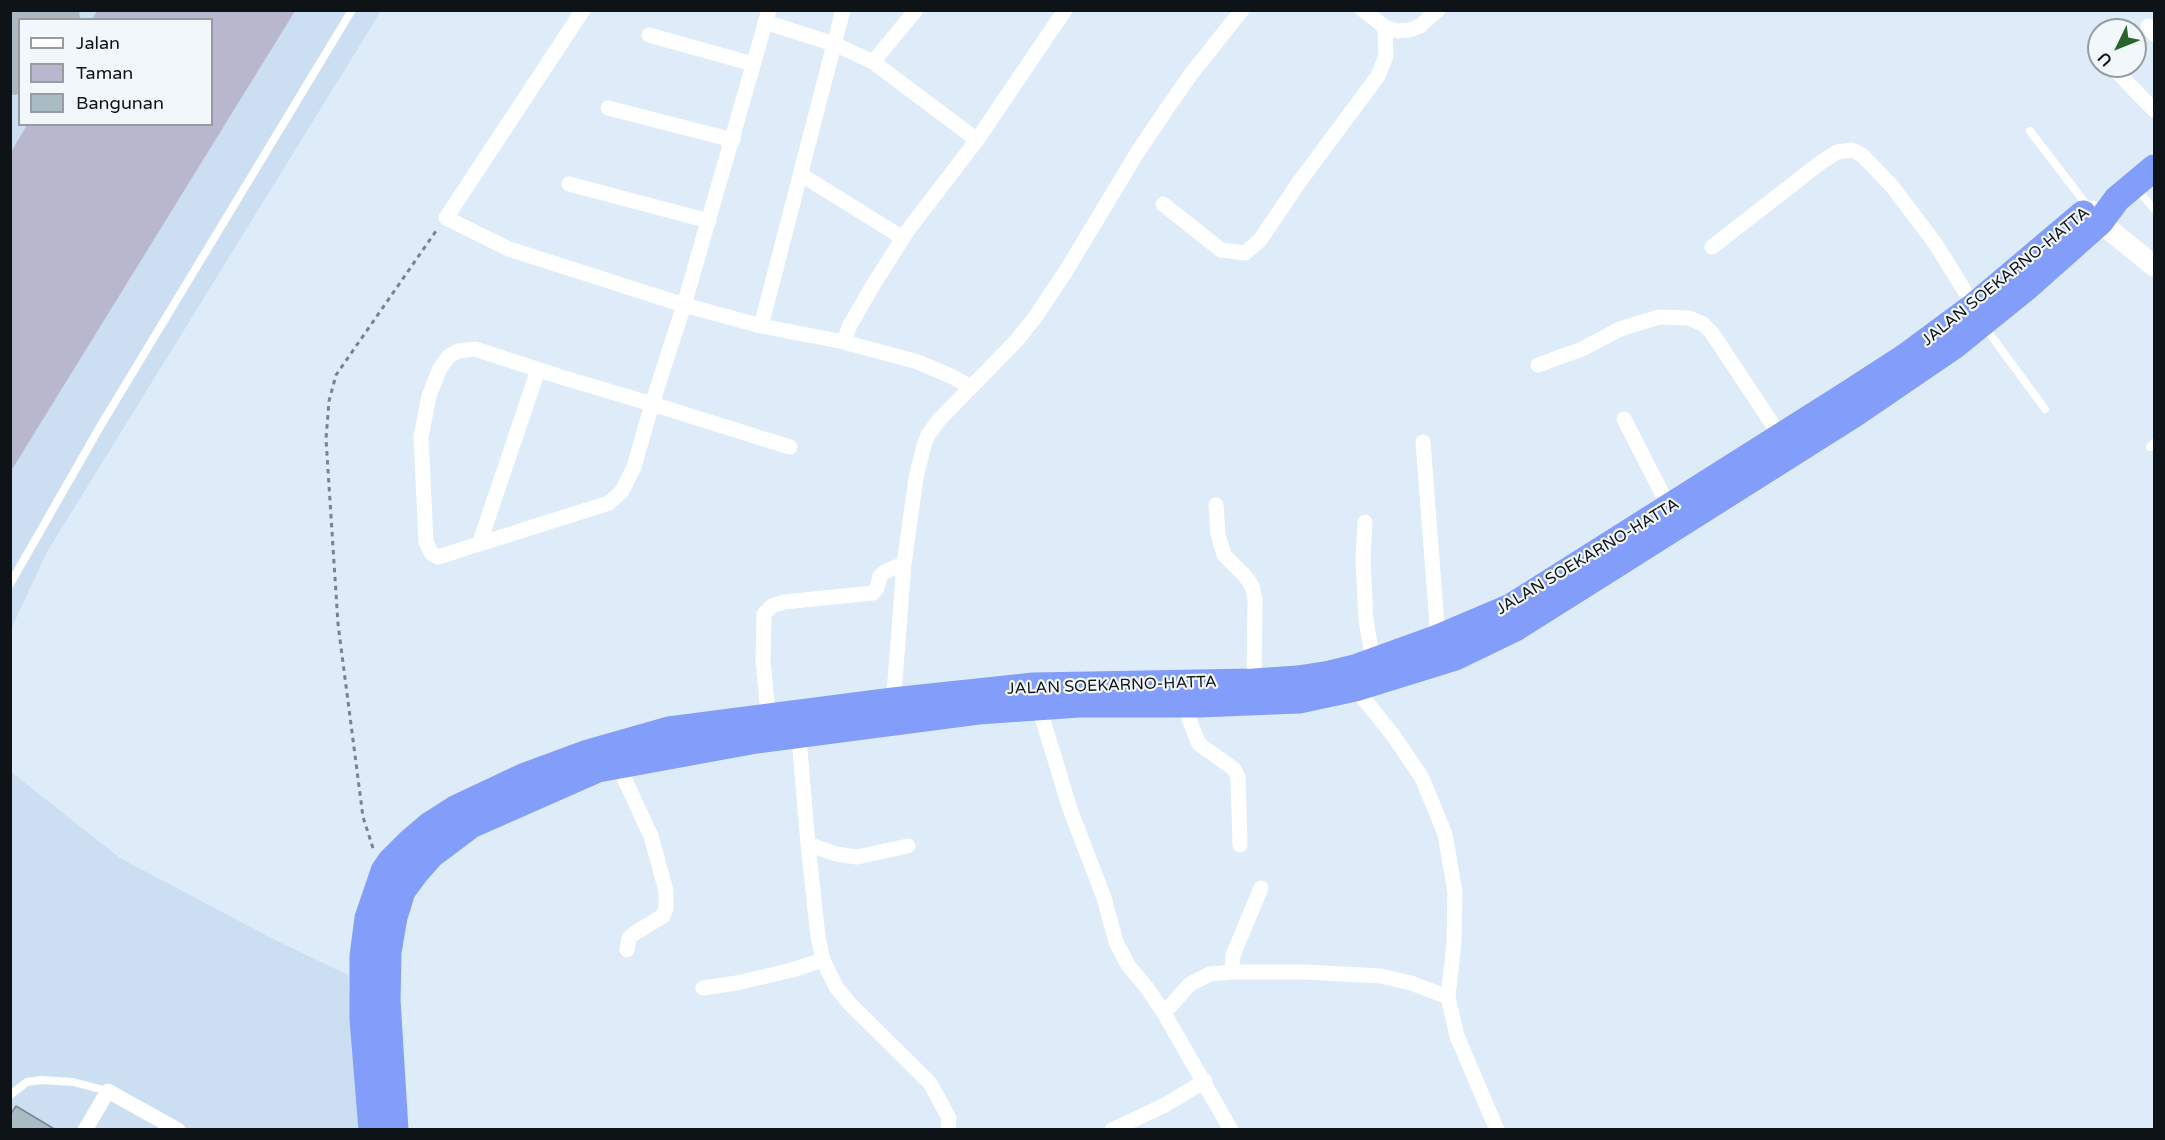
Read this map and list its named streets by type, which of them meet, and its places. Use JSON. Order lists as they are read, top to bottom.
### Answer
{
  "streets": {
    "highway": ["JALAN SOEKARNO-HATTA"]
  },
  "legend": ["Jalan", "Taman", "Bangunan"],
  "north": "bottom left"
}
